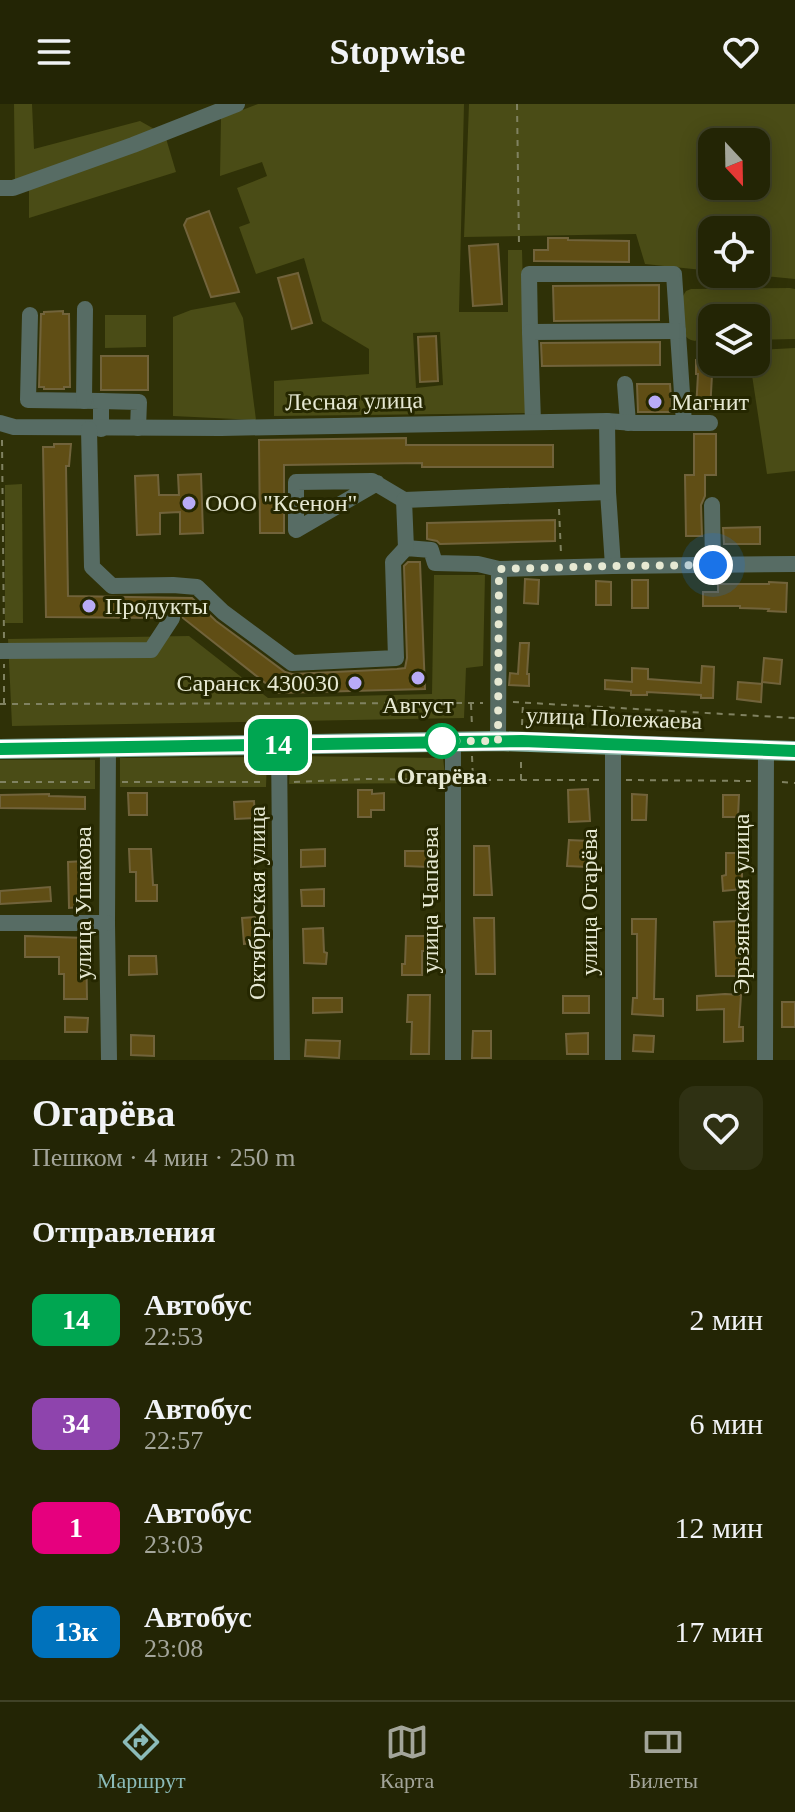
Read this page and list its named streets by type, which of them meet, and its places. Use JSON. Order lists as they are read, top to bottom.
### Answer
{
  "streets": {
    "main road": ["улица Полежаева"],
    "street": [
      "Лесная улица",
      "улица Чапаева",
      "улица Огарёва",
      "улица Ушакова",
      "Октябрьская улица",
      "Эрьзянская улица"
    ]
  },
  "crossings": [
    ["улица Полежаева", "улица Чапаева"],
    ["улица Полежаева", "улица Огарёва"],
    ["улица Полежаева", "улица Ушакова"],
    ["улица Полежаева", "Октябрьская улица"],
    ["улица Полежаева", "Эрьзянская улица"]
  ],
  "places": [
    "Магнит",
    "ООО \"Ксенон\"",
    "Продукты",
    "Август",
    "Саранск 430030",
    "Огарёва"
  ],
  "lines": ["bus line 14"],
  "north": "bottom",
  "page": {
    "header": "Stopwise",
    "on_map": "14",
    "heading": [
      ["Огарёва", "Пешком · 4 мин · 250 m"],
      "Отправления"
    ],
    "list": [
      {
        "mark": "14",
        "name": "Автобус",
        "note": "22:53",
        "value": "2 мин"
      },
      {
        "mark": "34",
        "name": "Автобус",
        "note": "22:57",
        "value": "6 мин"
      },
      {
        "mark": "1",
        "name": "Автобус",
        "note": "23:03",
        "value": "12 мин"
      },
      {
        "mark": "13к",
        "name": "Автобус",
        "note": "23:08",
        "value": "17 мин"
      }
    ],
    "tabs": ["Маршрут", "Карта", "Билеты"]
  }
}
